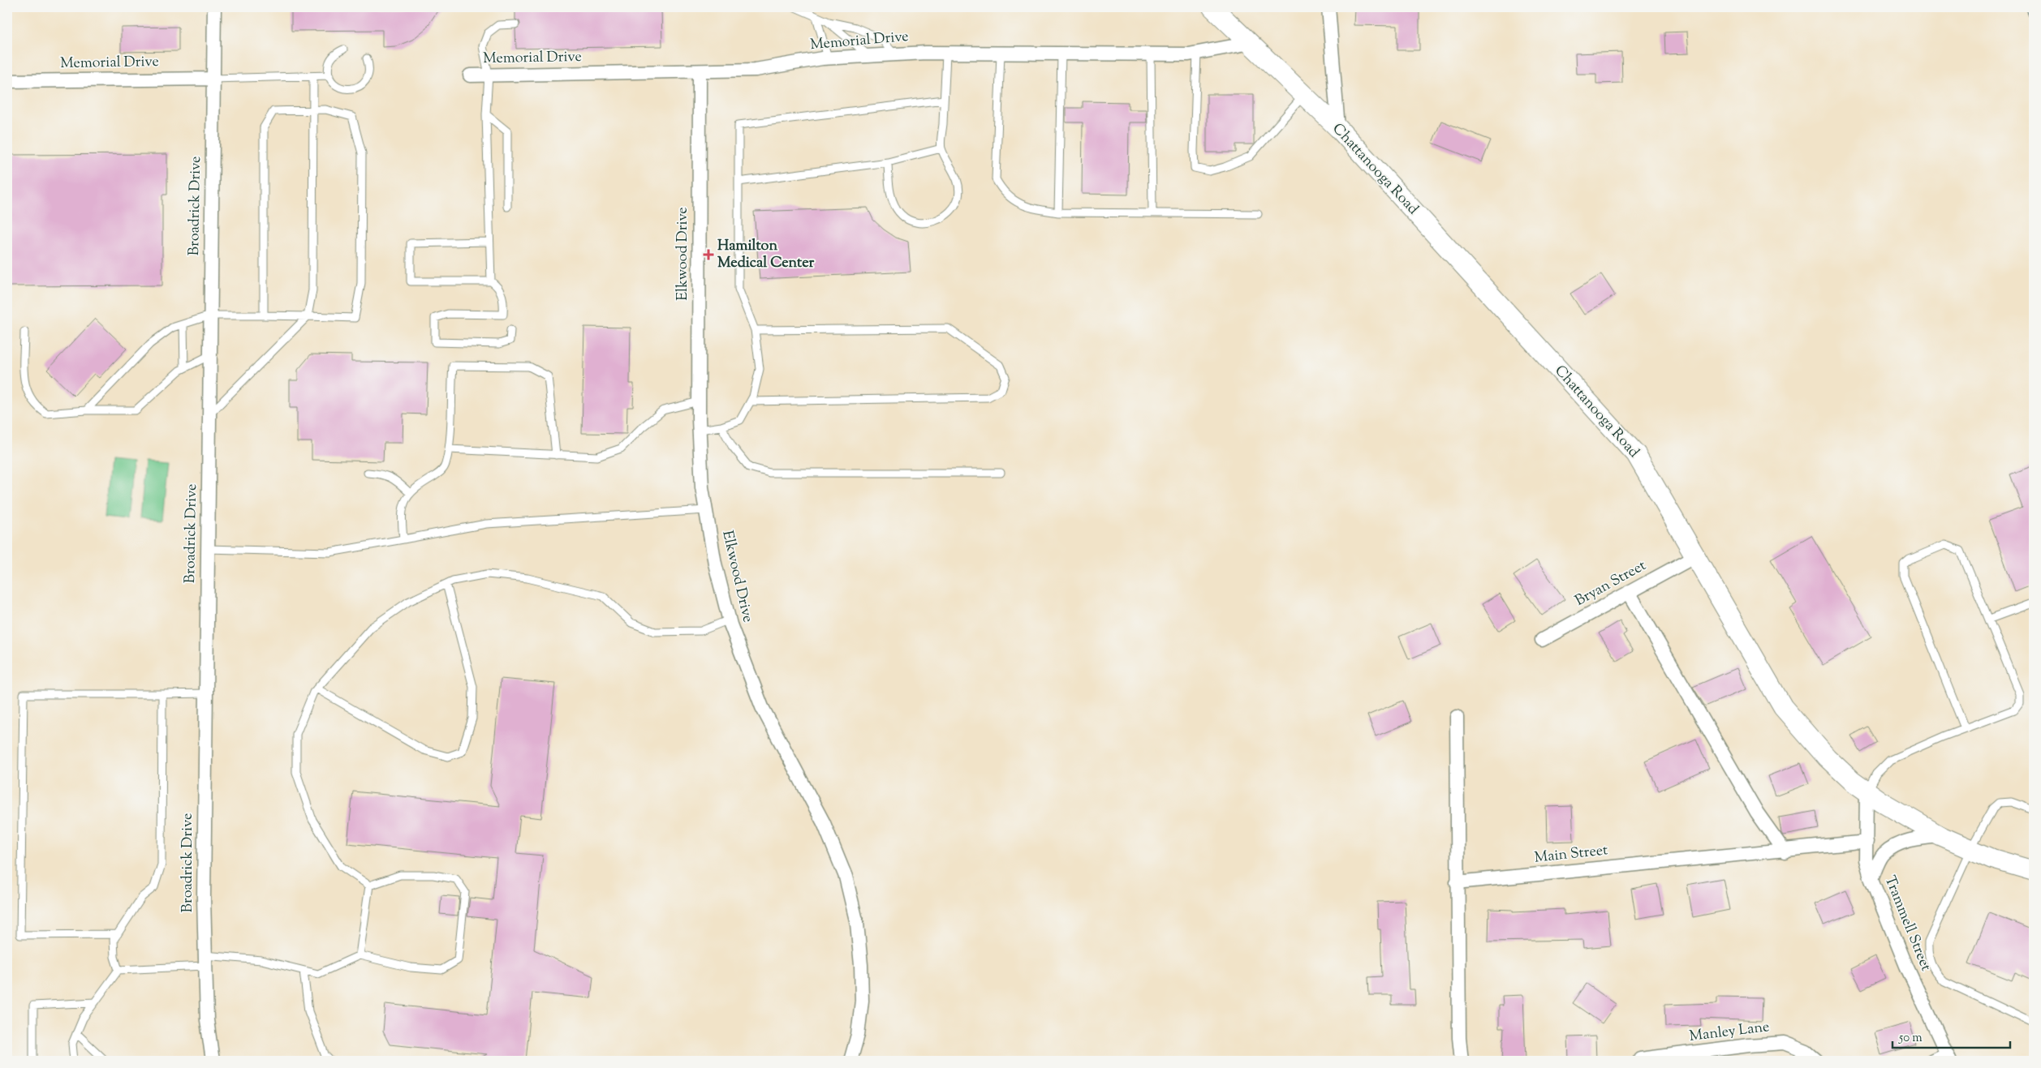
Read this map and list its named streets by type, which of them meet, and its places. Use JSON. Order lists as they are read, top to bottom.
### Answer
{
  "streets": {
    "main road": ["Chattanooga Road"],
    "street": [
      "Memorial Drive",
      "Broadrick Drive",
      "Elkwood Drive",
      "Bryan Street",
      "Main Street",
      "Trammell Street",
      "Manley Lane"
    ]
  },
  "crossings": [
    ["Memorial Drive", "Chattanooga Road"],
    ["Memorial Drive", "Broadrick Drive"],
    ["Memorial Drive", "Elkwood Drive"],
    ["Chattanooga Road", "Bryan Street"],
    ["Chattanooga Road", "Trammell Street"],
    ["Main Street", "Trammell Street"]
  ],
  "places": {
    "health": ["Hamilton Medical Center"]
  },
  "scale_bar": "50 m"
}
